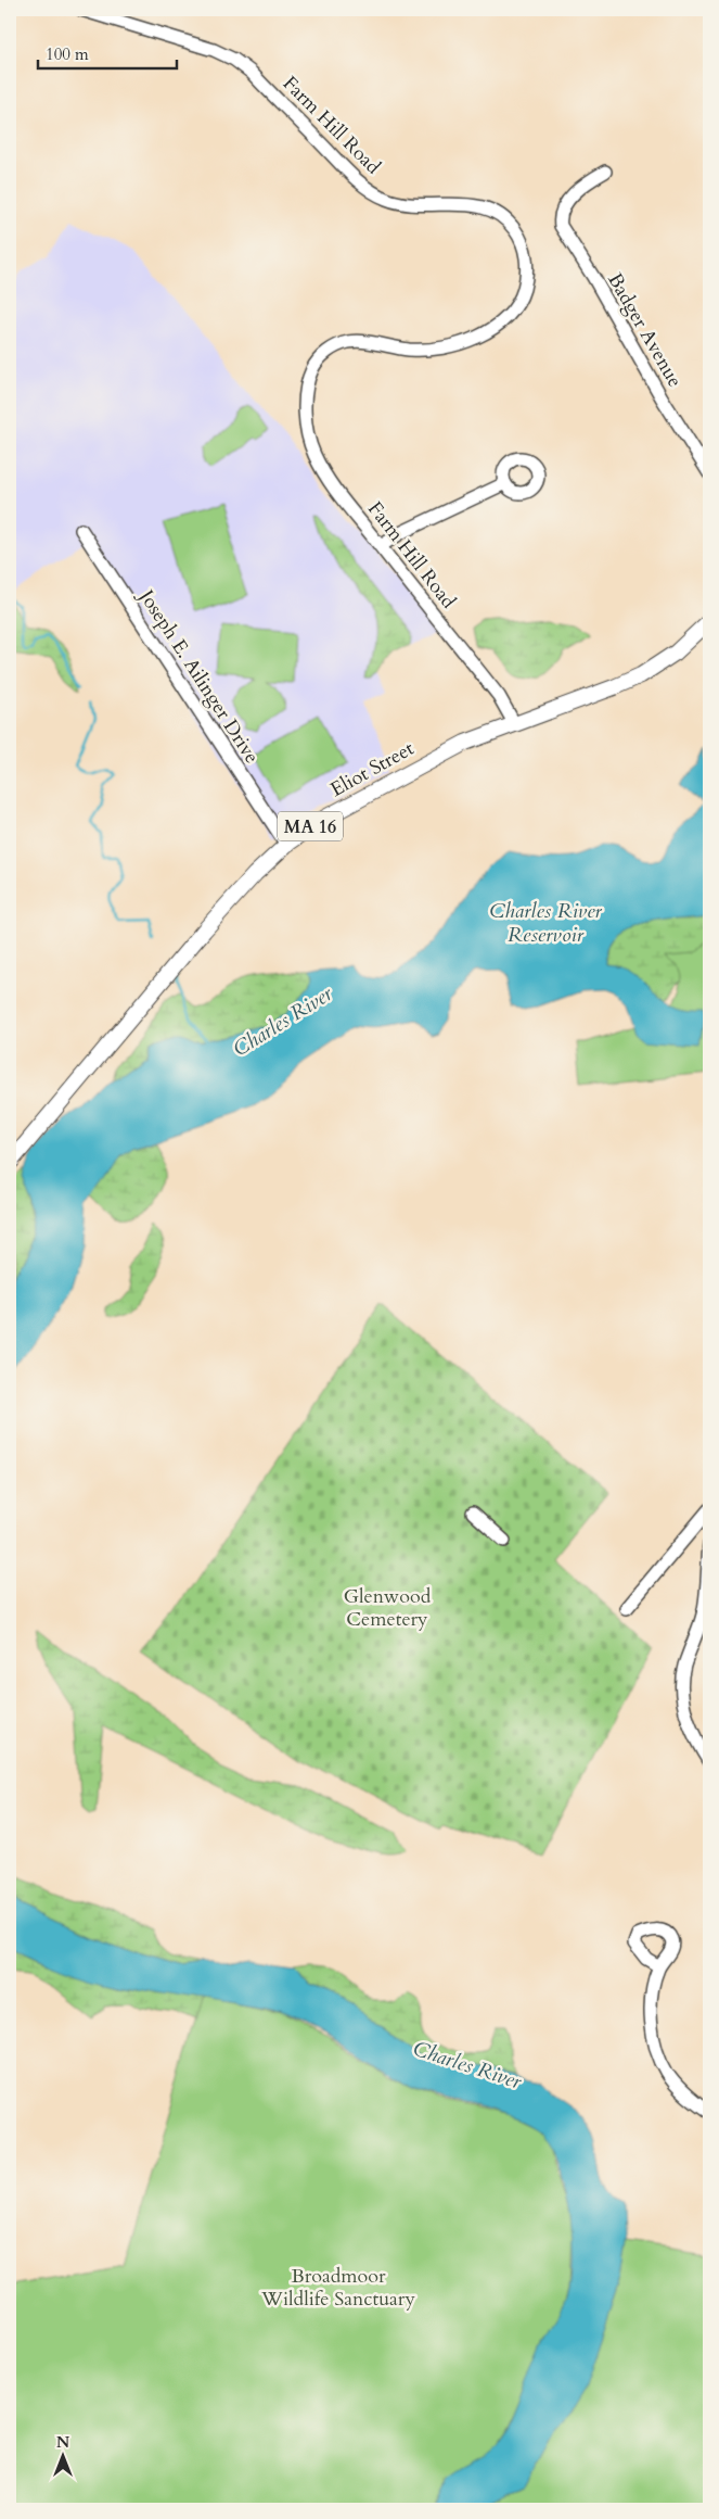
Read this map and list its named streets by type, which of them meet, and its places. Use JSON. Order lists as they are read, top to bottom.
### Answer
{
  "streets": {
    "main road": ["Eliot Street", "MA 16"],
    "street": ["Farm Hill Road", "Badger Avenue", "Joseph E. Ailinger Drive"]
  },
  "crossings": [
    ["Farm Hill Road", "Eliot Street"],
    ["Joseph E. Ailinger Drive", "Eliot Street"]
  ],
  "water": ["Charles River Reservoir", "Charles River"],
  "parks": ["Glenwood Cemetery", "Broadmoor Wildlife Sanctuary"],
  "scale_bar": "100 m",
  "north": "top"
}
